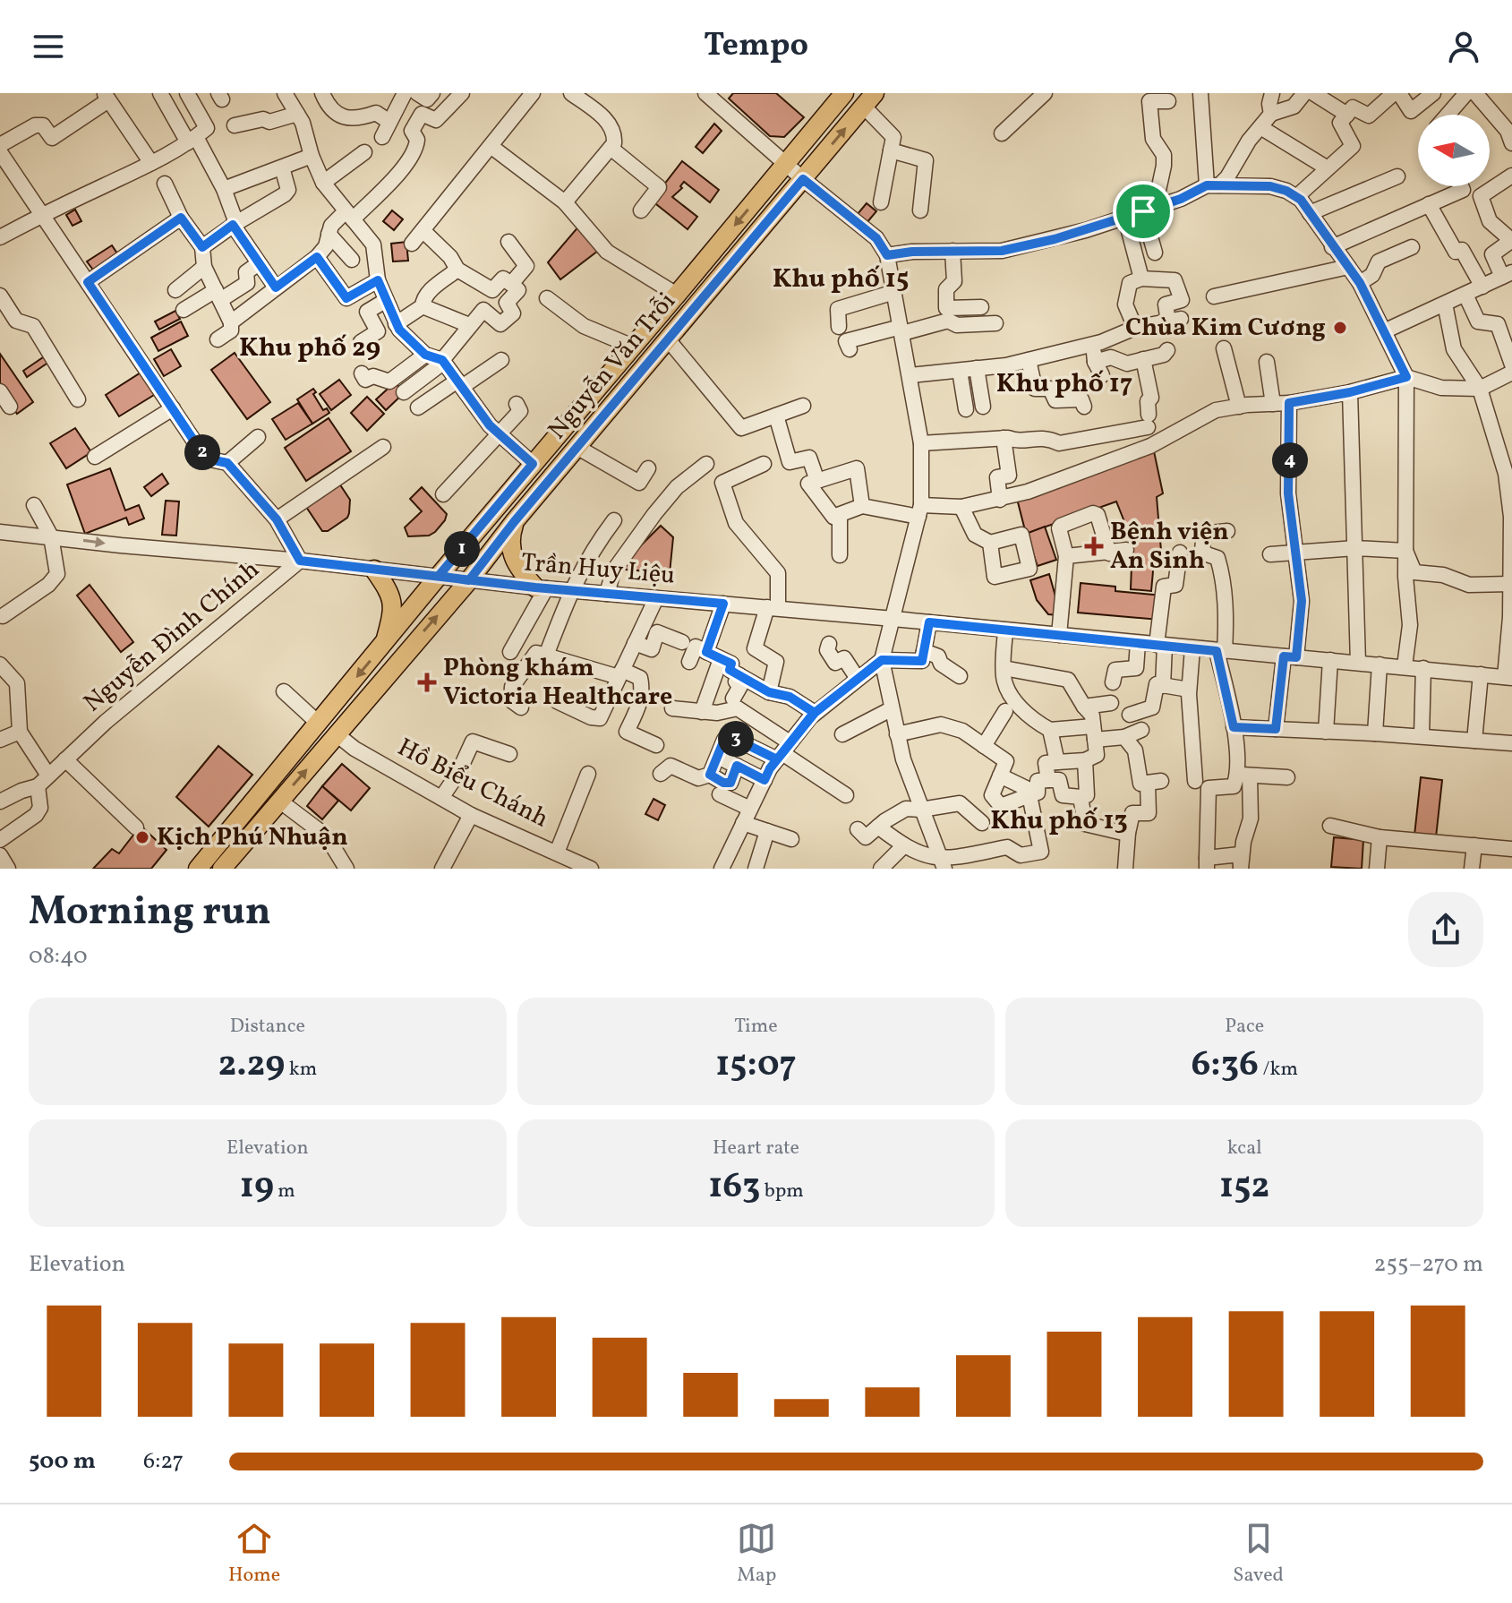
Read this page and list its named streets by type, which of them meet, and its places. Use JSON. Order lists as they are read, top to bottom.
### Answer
{
  "streets": {
    "main road": ["Nguyễn Văn Trỗi"],
    "street": ["Trần Huy Liệu", "Nguyễn Đình Chính", "Hồ Biểu Chánh"]
  },
  "crossings": [
    ["Nguyễn Văn Trỗi", "Trần Huy Liệu"],
    ["Nguyễn Văn Trỗi", "Hồ Biểu Chánh"],
    ["Trần Huy Liệu", "Nguyễn Đình Chính"]
  ],
  "districts": [
    "Khu phố 15",
    "Khu phố 29",
    "Khu phố 17",
    "Khu phố 13"
  ],
  "places": {
    "other": ["Chùa Kim Cương", "Kịch Phú Nhuận"],
    "health": ["Bệnh viện An Sinh", "Phòng khám Victoria Healthcare"]
  },
  "north": "left",
  "page": {
    "header": "Tempo",
    "pins": [
      "2",
      "4",
      "1",
      "3"
    ],
    "heading": ["Morning run", "08:40"],
    "stats": [
      ["Distance", "2.29 km"],
      ["Time", "15:07"],
      ["Pace", "6:36 /km"],
      ["Elevation", "19 m"],
      ["Heart rate", "163 bpm"],
      ["kcal", "152"]
    ],
    "chart": ["Elevation", "255–270 m"],
    "list": [
      {
        "name": "500 m",
        "note": "6:27"
      }
    ],
    "tabs": ["Home", "Map", "Saved"]
  }
}
